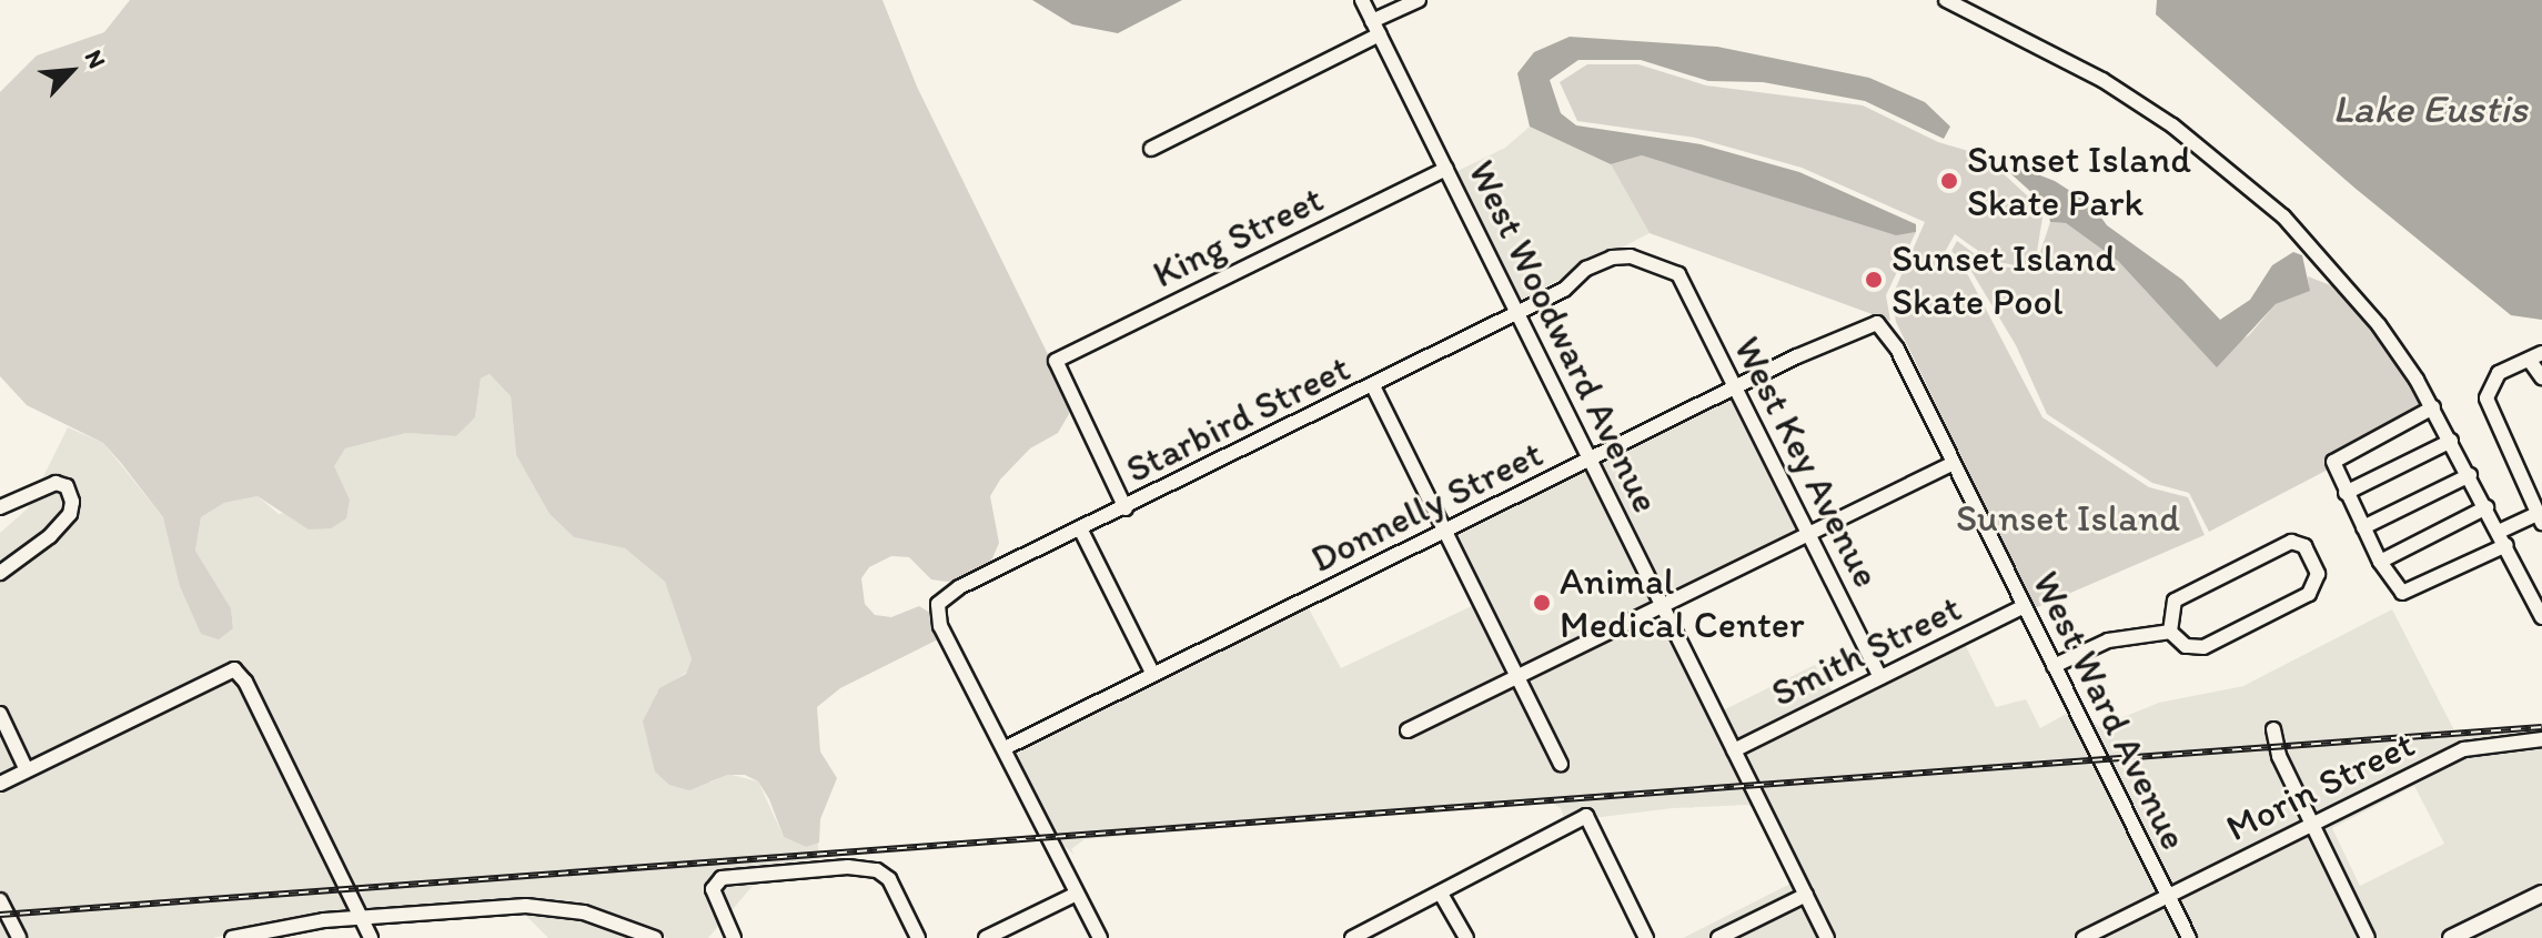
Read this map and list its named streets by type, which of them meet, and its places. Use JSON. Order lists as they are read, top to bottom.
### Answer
{
  "streets": {
    "street": [
      "King Street",
      "West Woodward Avenue",
      "Starbird Street",
      "West Key Avenue",
      "Donnelly Street",
      "Smith Street",
      "West Ward Avenue",
      "Morin Street"
    ]
  },
  "crossings": [
    ["King Street", "West Woodward Avenue"],
    ["King Street", "Starbird Street"],
    ["West Woodward Avenue", "Starbird Street"],
    ["West Woodward Avenue", "Donnelly Street"],
    ["West Woodward Avenue", "Smith Street"],
    ["Starbird Street", "West Key Avenue"],
    ["Starbird Street", "Donnelly Street"],
    ["West Key Avenue", "Donnelly Street"],
    ["West Key Avenue", "Smith Street"],
    ["Donnelly Street", "West Ward Avenue"],
    ["Smith Street", "West Ward Avenue"],
    ["West Ward Avenue", "Morin Street"]
  ],
  "water": ["Lake Eustis"],
  "parks": ["Sunset Island"],
  "places": ["Sunset Island Skate Park", "Sunset Island Skate Pool", "Animal Medical Center"],
  "north": "top right"
}
